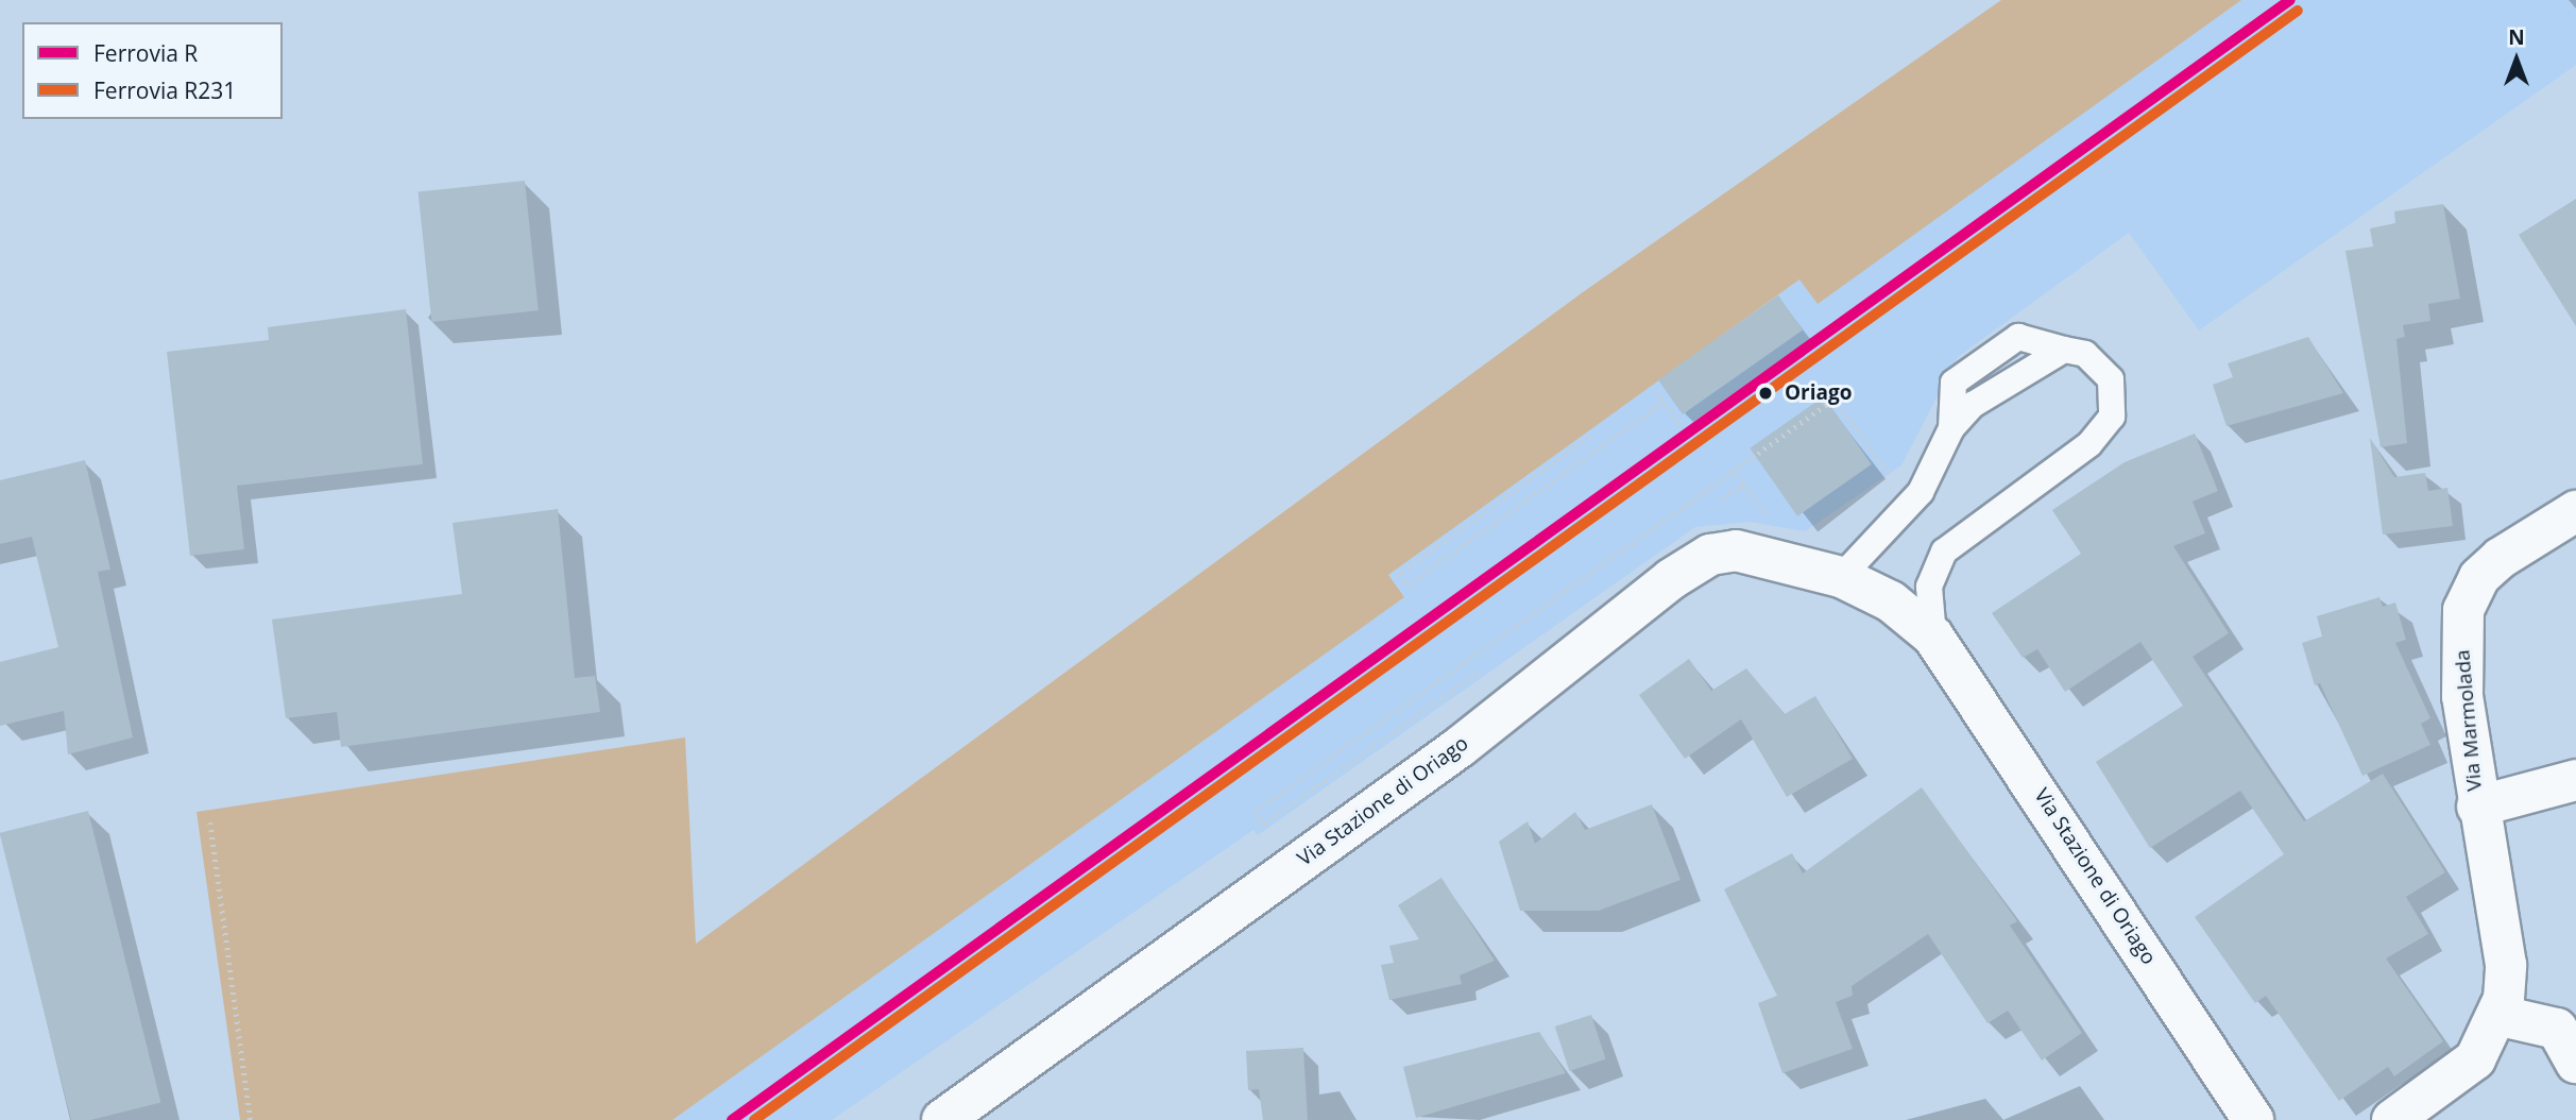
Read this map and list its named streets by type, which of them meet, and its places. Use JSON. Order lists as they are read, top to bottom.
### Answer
{
  "streets": {
    "street": ["Via Marmolada", "Via Stazione di Oriago"]
  },
  "places": ["Oriago"],
  "lines": ["rail line R", "rail line R231"],
  "legend": ["Ferrovia R", "Ferrovia R231"],
  "north": "top"
}
